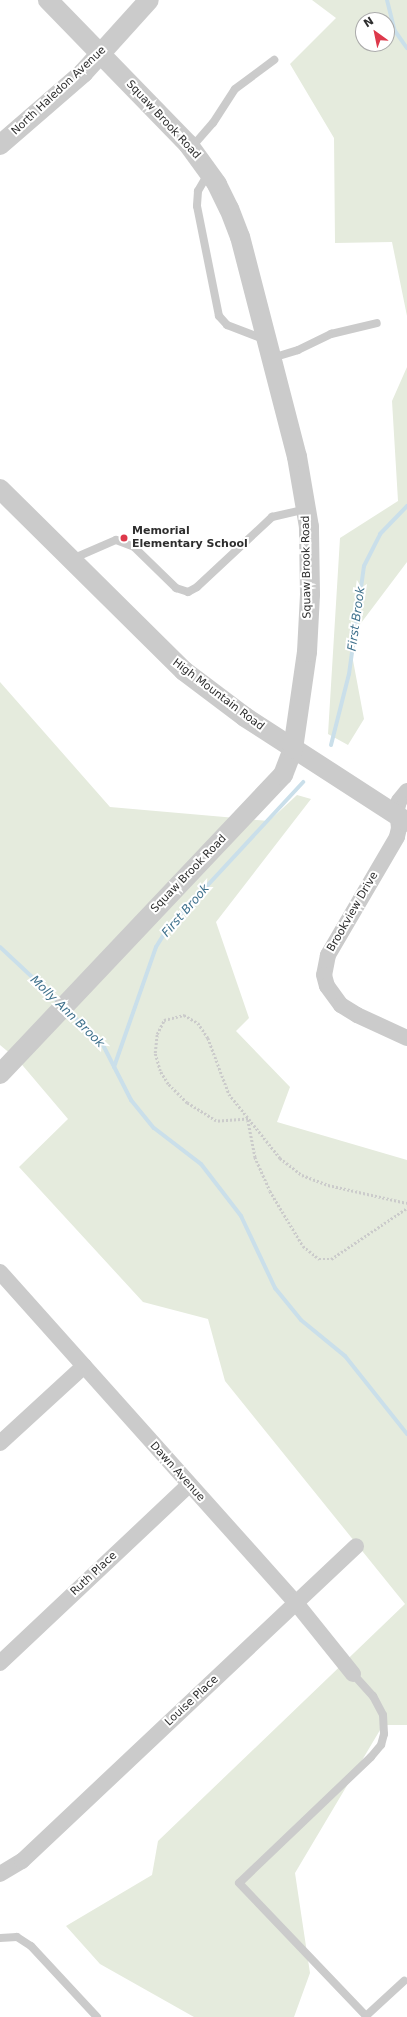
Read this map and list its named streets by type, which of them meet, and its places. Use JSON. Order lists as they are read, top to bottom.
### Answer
{
  "streets": {
    "street": [
      "North Haledon Avenue",
      "Squaw Brook Road",
      "High Mountain Road",
      "Brookview Drive",
      "Dawn Avenue",
      "Ruth Place",
      "Louise Place"
    ]
  },
  "crossings": [
    ["North Haledon Avenue", "Squaw Brook Road"],
    ["Squaw Brook Road", "High Mountain Road"],
    ["High Mountain Road", "Brookview Drive"],
    ["Dawn Avenue", "Ruth Place"],
    ["Dawn Avenue", "Louise Place"]
  ],
  "water": ["First Brook", "Molly Ann Brook"],
  "places": ["Memorial Elementary School"],
  "north": "top left"
}
